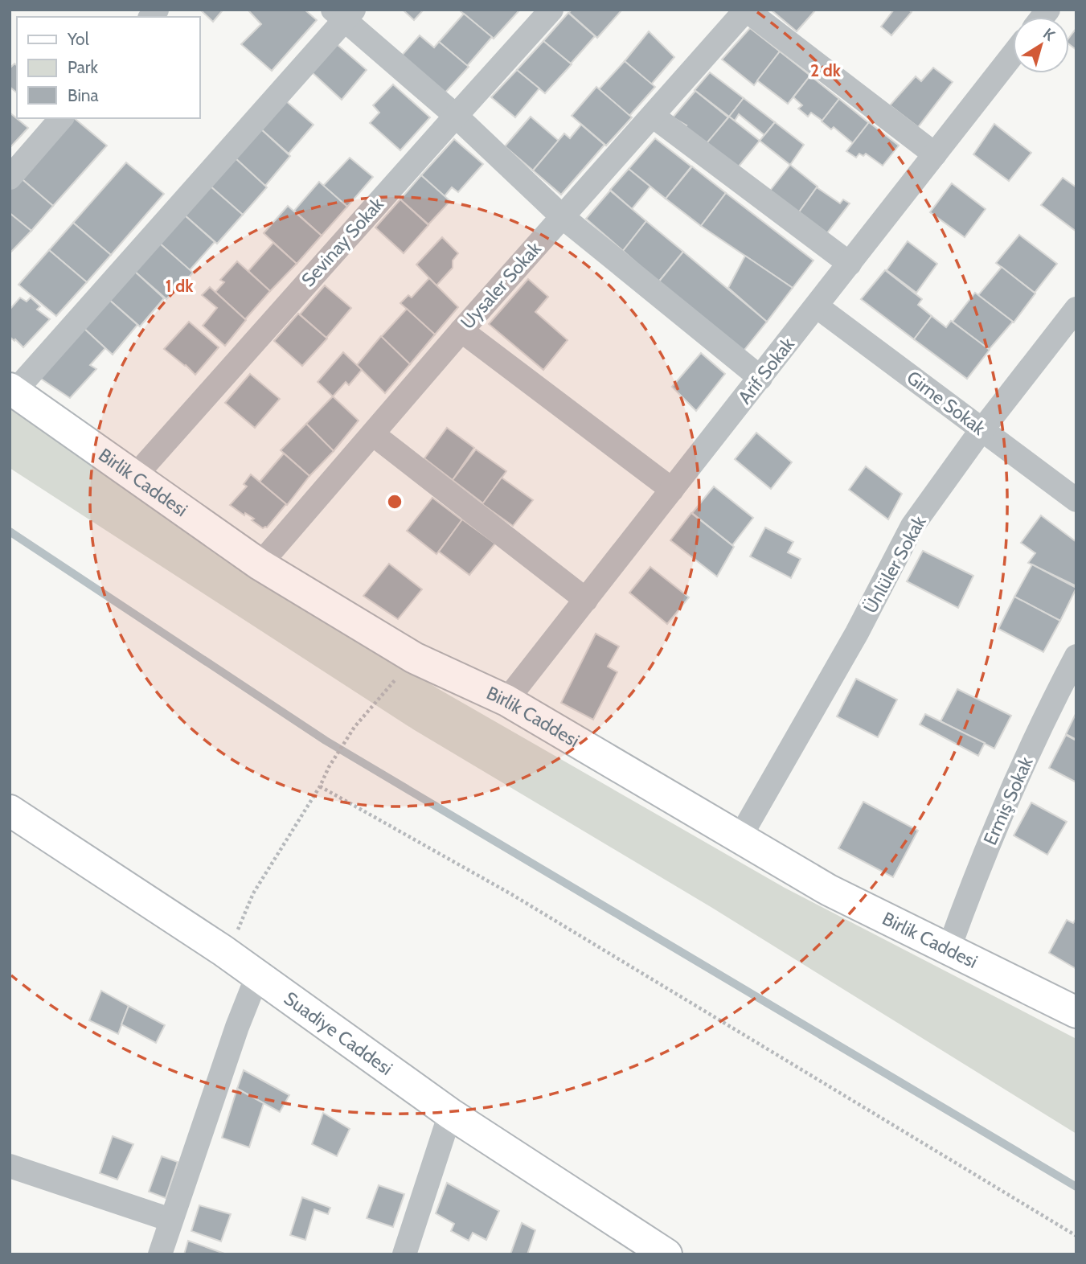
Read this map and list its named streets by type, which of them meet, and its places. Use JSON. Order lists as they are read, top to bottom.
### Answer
{
  "streets": {
    "street": [
      "Sevinay Sokak",
      "Uysaler Sokak",
      "Arif Sokak",
      "Girne Sokak",
      "Birlik Caddesi",
      "Ünlüler Sokak",
      "Ermiş Sokak",
      "Suadiye Caddesi"
    ]
  },
  "crossings": [
    ["Sevinay Sokak", "Birlik Caddesi"],
    ["Uysaler Sokak", "Birlik Caddesi"],
    ["Arif Sokak", "Girne Sokak"],
    ["Arif Sokak", "Birlik Caddesi"],
    ["Girne Sokak", "Ünlüler Sokak"],
    ["Birlik Caddesi", "Ünlüler Sokak"],
    ["Birlik Caddesi", "Ermiş Sokak"]
  ],
  "legend": ["Yol", "Park", "Bina"],
  "north": "top right",
  "rings": ["2 dk", "1 dk"]
}
